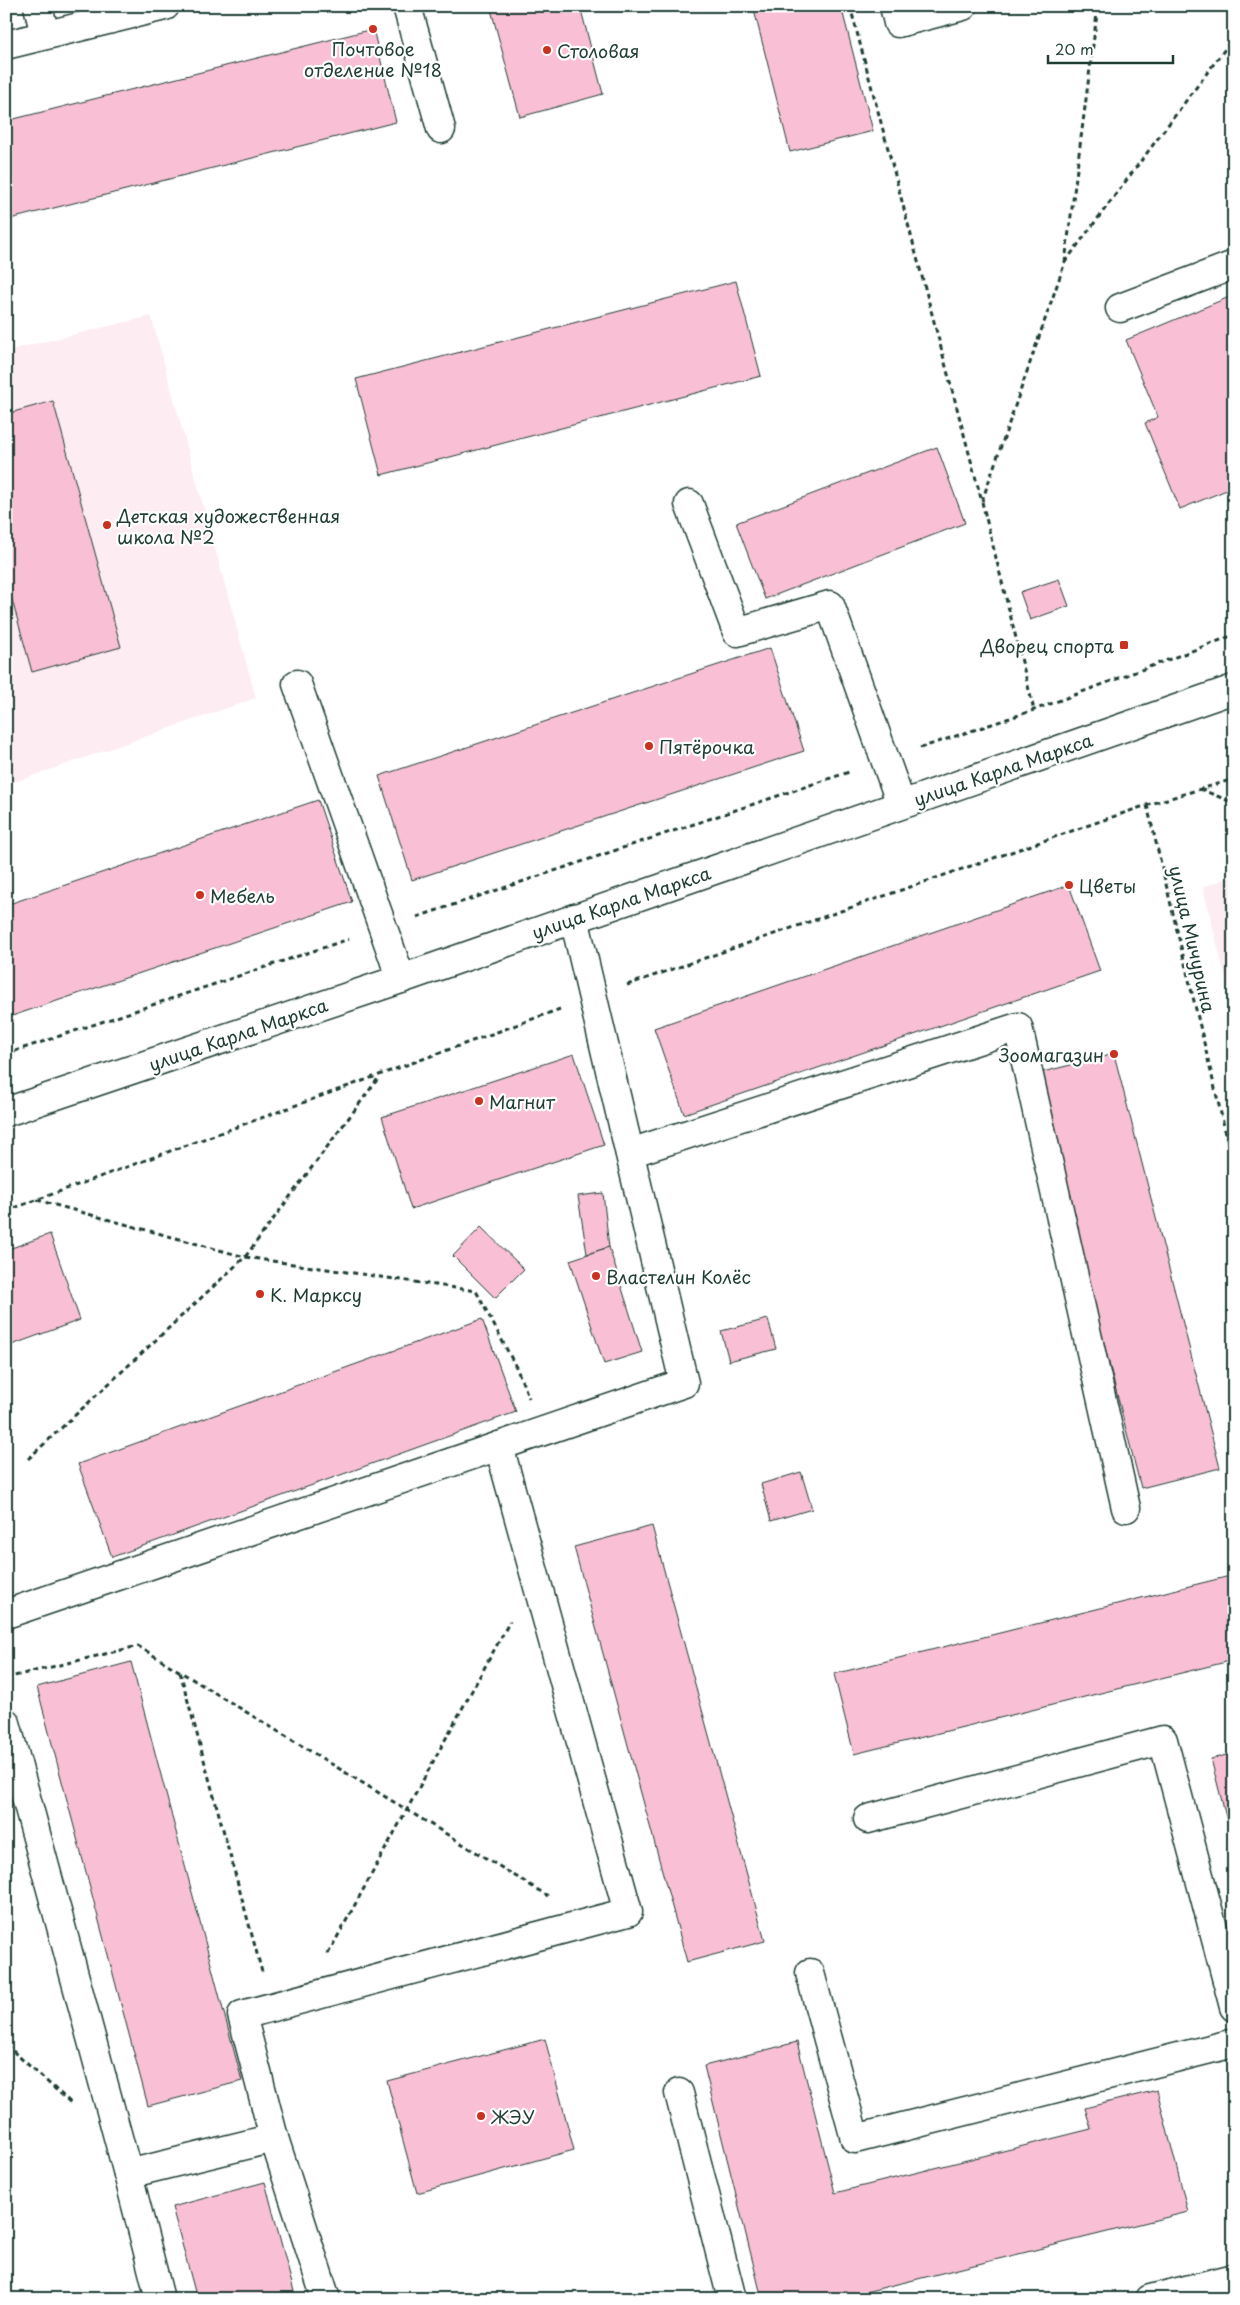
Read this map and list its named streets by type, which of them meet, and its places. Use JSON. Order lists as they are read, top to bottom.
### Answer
{
  "streets": {
    "street": ["улица Карла Маркса"],
    "path": ["улица Мичурина"]
  },
  "places": {
    "other": [
      "Почтовое отделение №18",
      "Столовая",
      "Детская художественная школа №2",
      "Пятёрочка",
      "Цветы",
      "Мебель",
      "Зоомагазин",
      "Магнит",
      "Властелин Колёс",
      "К. Марксу",
      "ЖЭУ"
    ],
    "transit": ["Дворец спорта"]
  },
  "scale_bar": "20 m"
}
